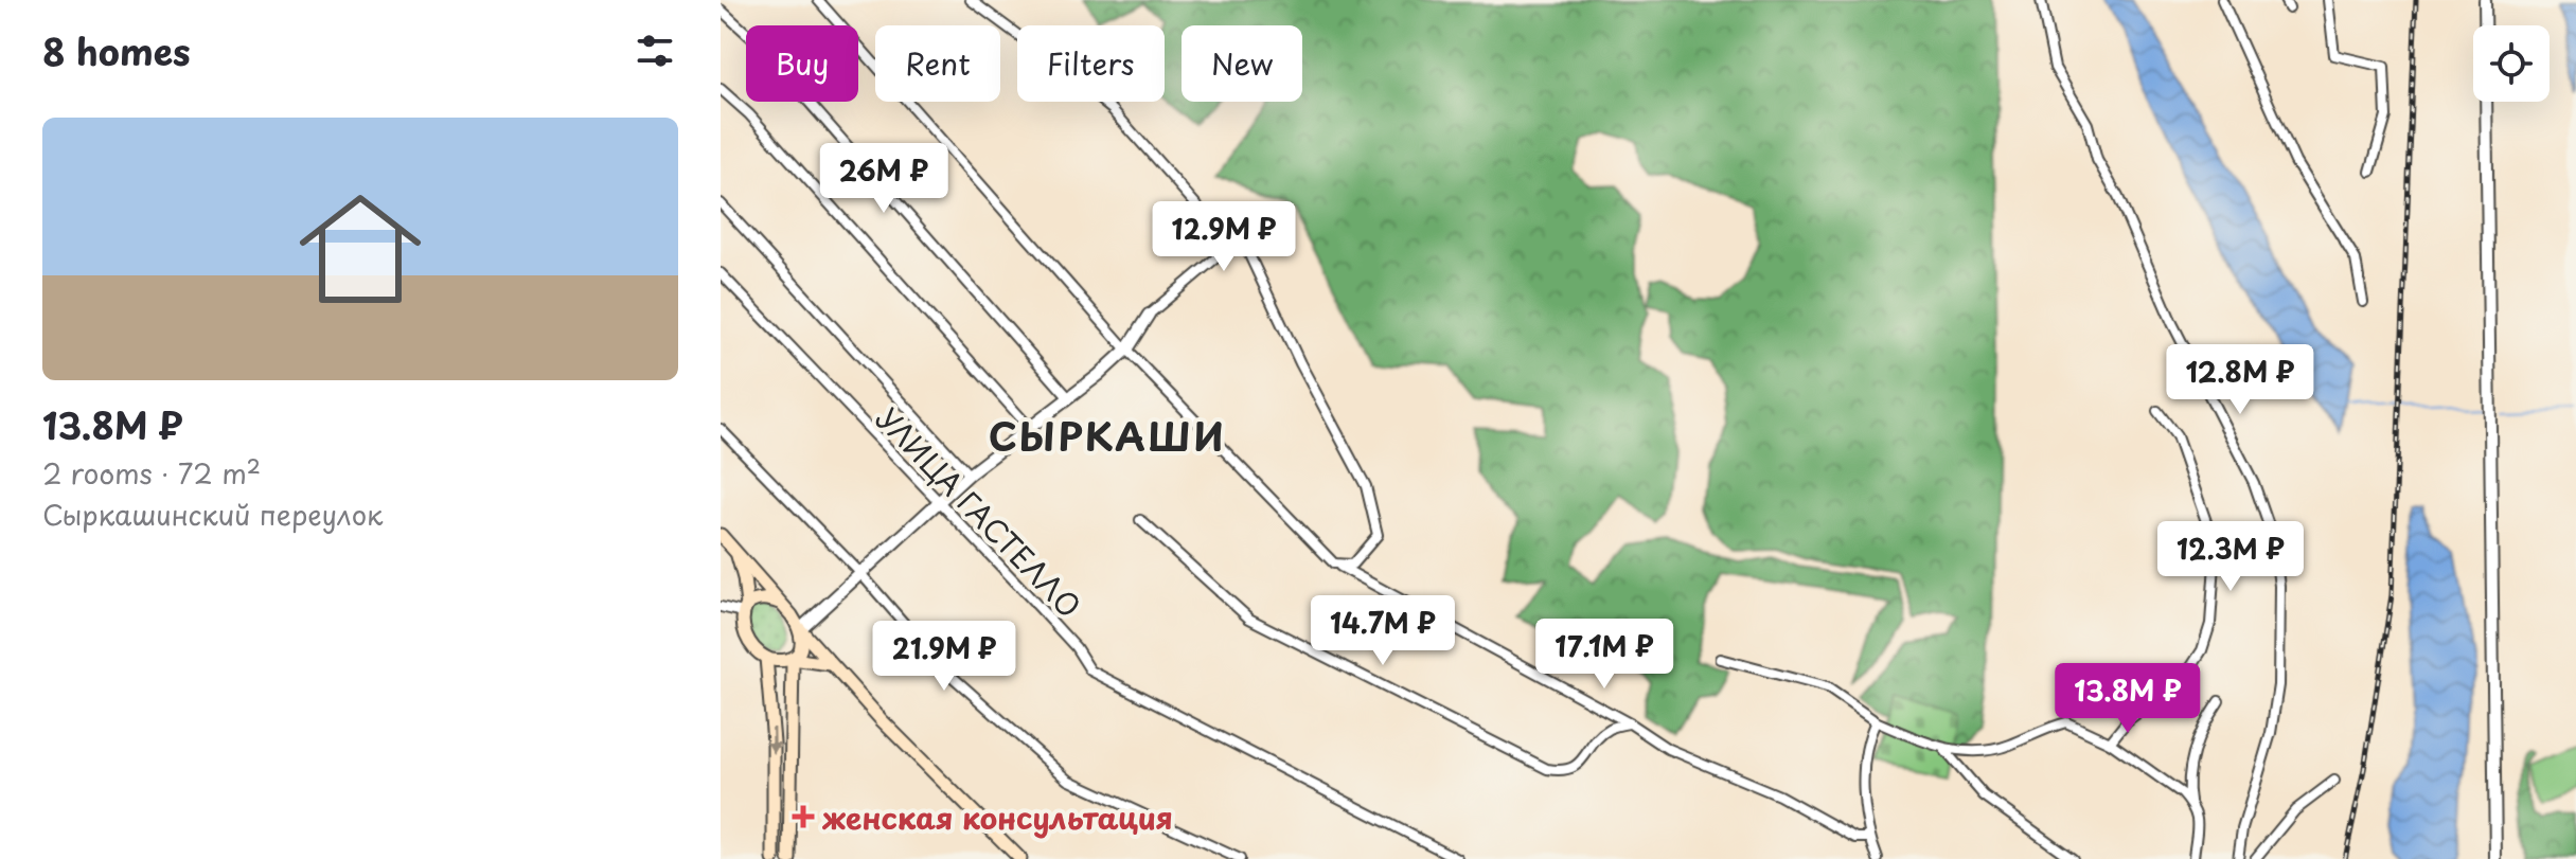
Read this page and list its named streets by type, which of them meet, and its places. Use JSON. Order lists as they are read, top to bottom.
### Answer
{
  "streets": {
    "street": ["УЛИЦА ГАСТЕЛЛО"]
  },
  "districts": ["СЫРКАШИ"],
  "places": {
    "health": ["женская консультация"]
  },
  "page": {
    "heading": "8 homes",
    "chip": [
      "Buy",
      "Rent",
      "Filters",
      "New"
    ],
    "list": [
      {
        "name": "13.8M ₽",
        "note": "2 rooms · 72 m² · Сыркашинский переулок"
      }
    ],
    "price": [
      "26M ₽",
      "12.9M ₽",
      "12.8M ₽",
      "12.3M ₽",
      "14.7M ₽",
      "17.1M ₽",
      "21.9M ₽",
      "13.8M ₽"
    ]
  }
}
